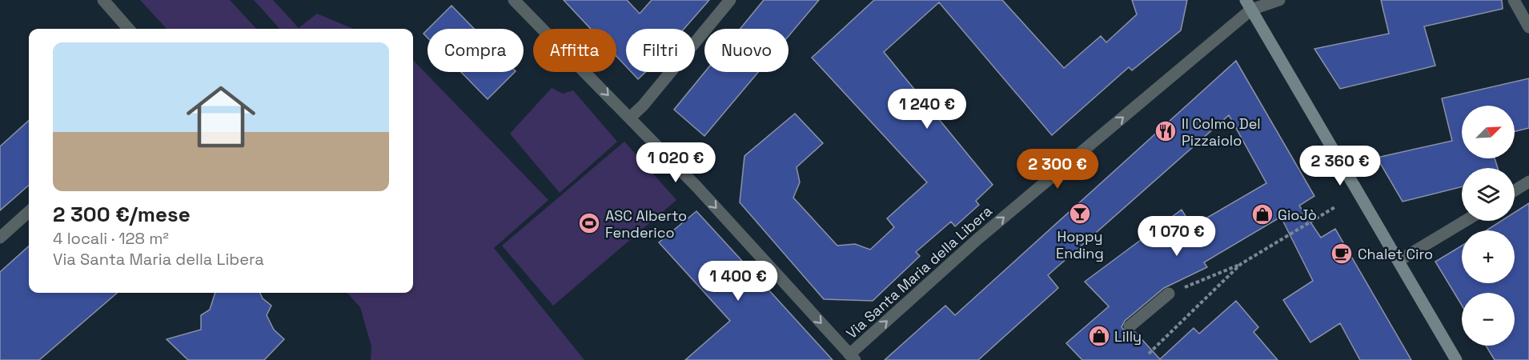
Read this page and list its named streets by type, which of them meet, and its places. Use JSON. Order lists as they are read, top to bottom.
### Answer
{
  "streets": {
    "street": ["Via Santa Maria della Libera"]
  },
  "one_way": ["Via Santa Maria della Libera"],
  "places": {
    "restaurant": ["Il Colmo Del Pizzaiolo"],
    "bar": ["Hoppy Ending"],
    "shop": ["GioJò", "Lilly"],
    "sports": ["ASC Alberto Fenderico"],
    "cafe": ["Chalet Ciro"]
  },
  "north": "top right",
  "page": {
    "chip": [
      "Compra",
      "Affitta",
      "Filtri",
      "Nuovo"
    ],
    "list": [
      {
        "name": "2 300 €/mese",
        "note": "4 locali · 128 m² · Via Santa Maria della Libera"
      }
    ],
    "price": [
      "1 240 €",
      "1 020 €",
      "2 360 €",
      "2 300 €",
      "1 070 €",
      "1 400 €"
    ],
    "map_buttons": ["+", "−"]
  }
}
